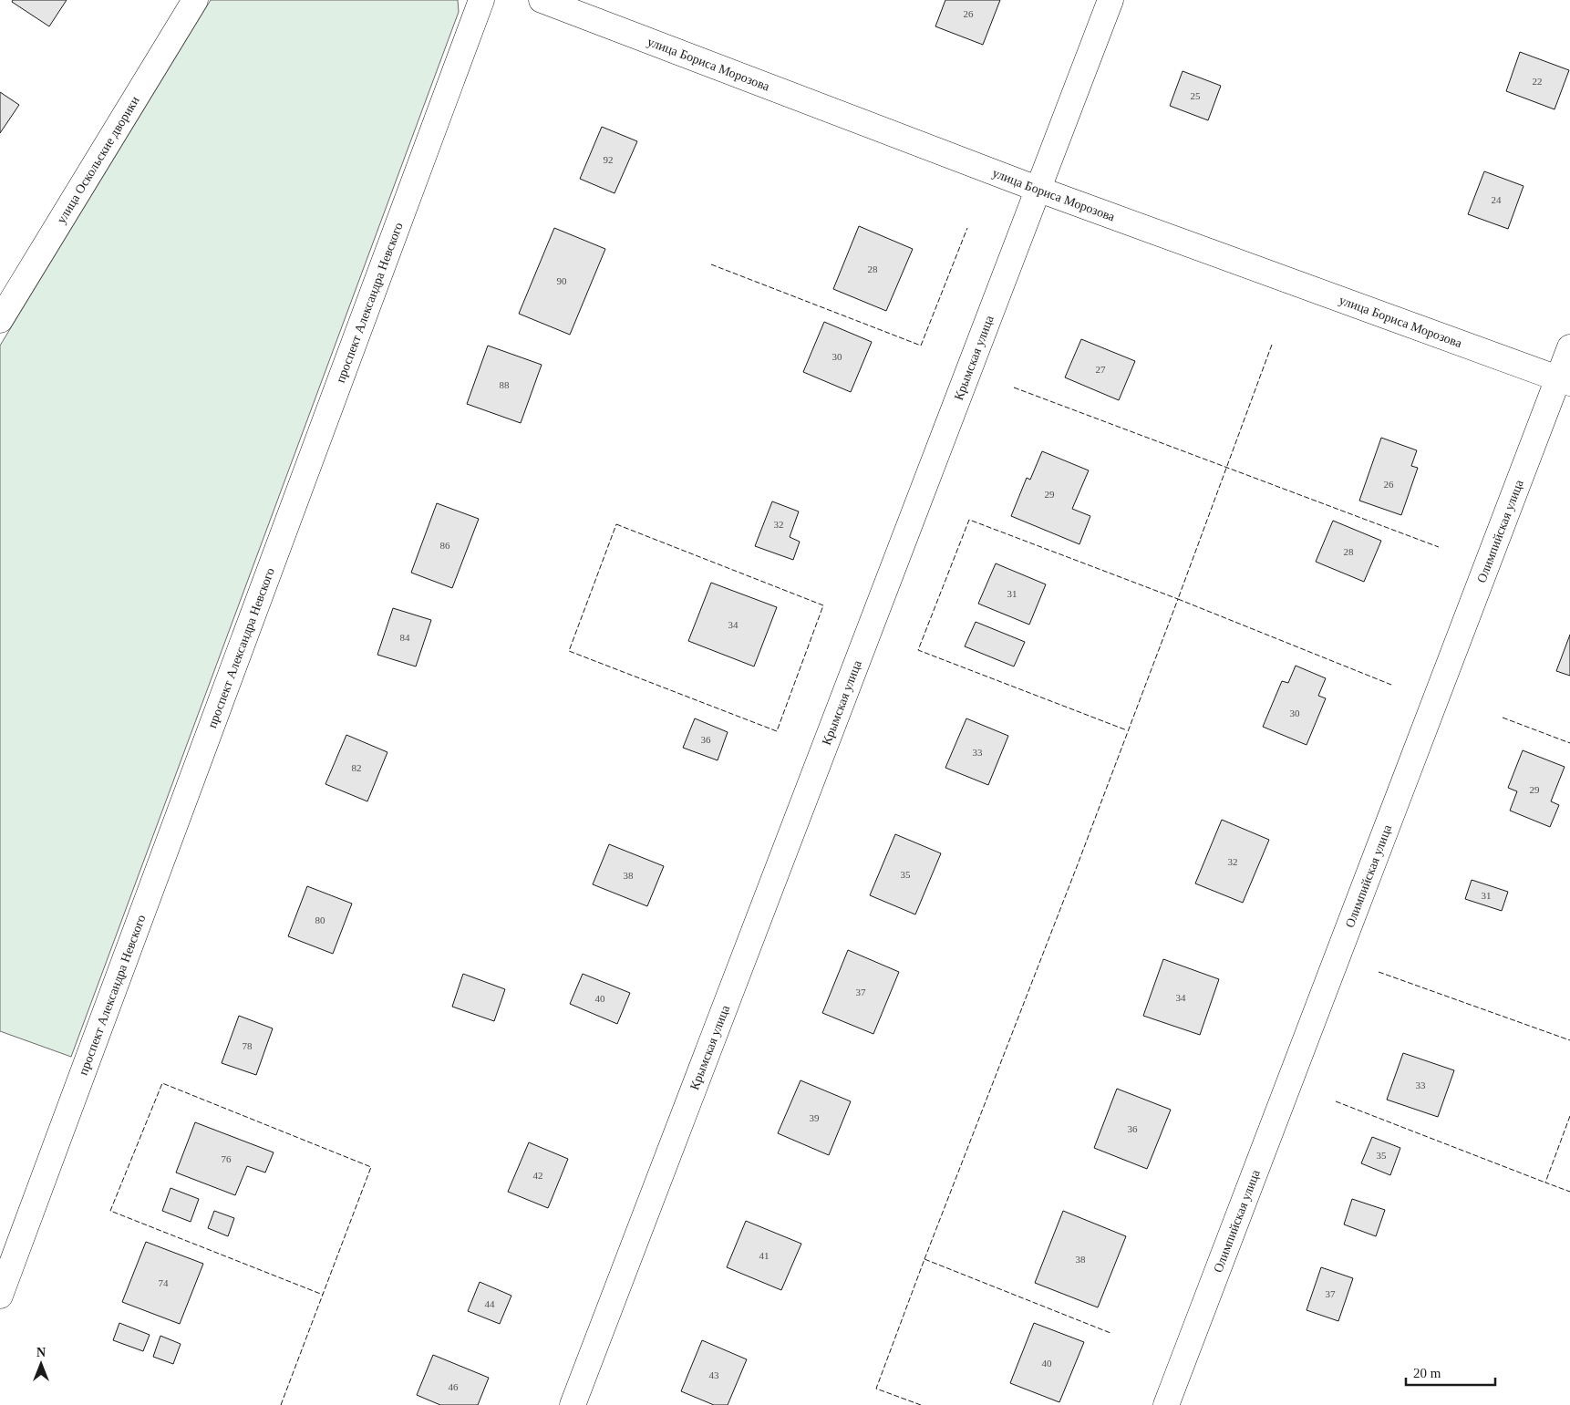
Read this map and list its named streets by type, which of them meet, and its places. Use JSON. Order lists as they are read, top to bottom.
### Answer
{
  "streets": {
    "street": [
      "улица Бориса Морозова",
      "улица Оскольские дворики",
      "проспект Александра Невского",
      "Крымская улица",
      "Олимпийская улица"
    ]
  },
  "crossings": [
    ["улица Бориса Морозова", "Крымская улица"],
    ["улица Бориса Морозова", "Олимпийская улица"]
  ],
  "house_numbers": [
    "26",
    "22",
    "25",
    "92",
    "24",
    "28",
    "90",
    "30",
    "27",
    "88",
    "26",
    "29",
    "32",
    "86",
    "28",
    "31",
    "34",
    "84",
    "30",
    "36",
    "33",
    "82",
    "29",
    "32",
    "35",
    "38",
    "31",
    "80",
    "37",
    "34",
    "40",
    "78",
    "33",
    "39",
    "36",
    "35",
    "76",
    "42",
    "41",
    "38",
    "74",
    "37",
    "44",
    "40",
    "43",
    "46"
  ],
  "scale_bar": "20 m",
  "north": "top"
}
